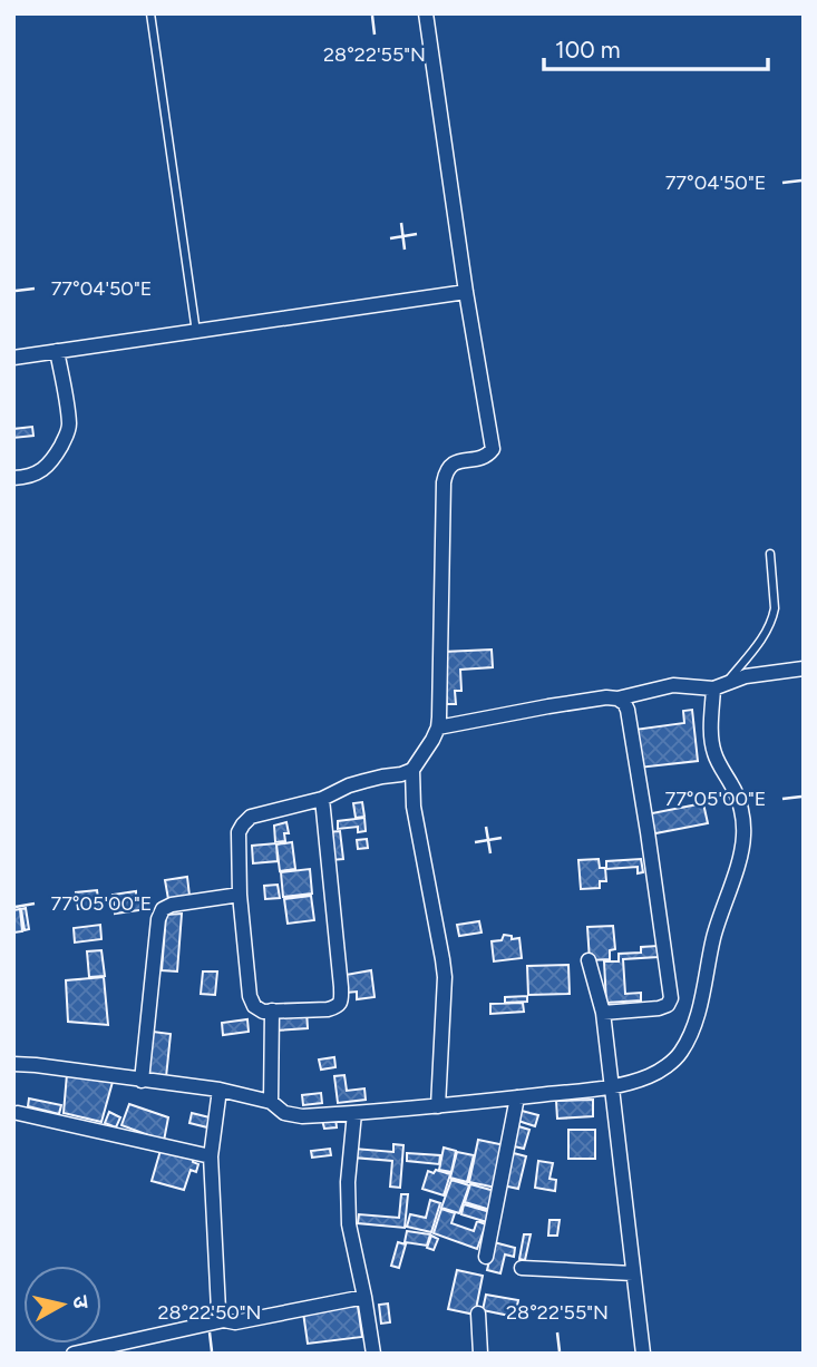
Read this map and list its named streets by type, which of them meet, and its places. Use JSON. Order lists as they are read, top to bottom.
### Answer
{
  "scale_bar": "100 m",
  "north": "right",
  "coordinates": [
    "28°22'55\"N",
    "77°04'50\"E",
    "77°05'00\"E",
    "28°22'50\"N"
  ]
}
